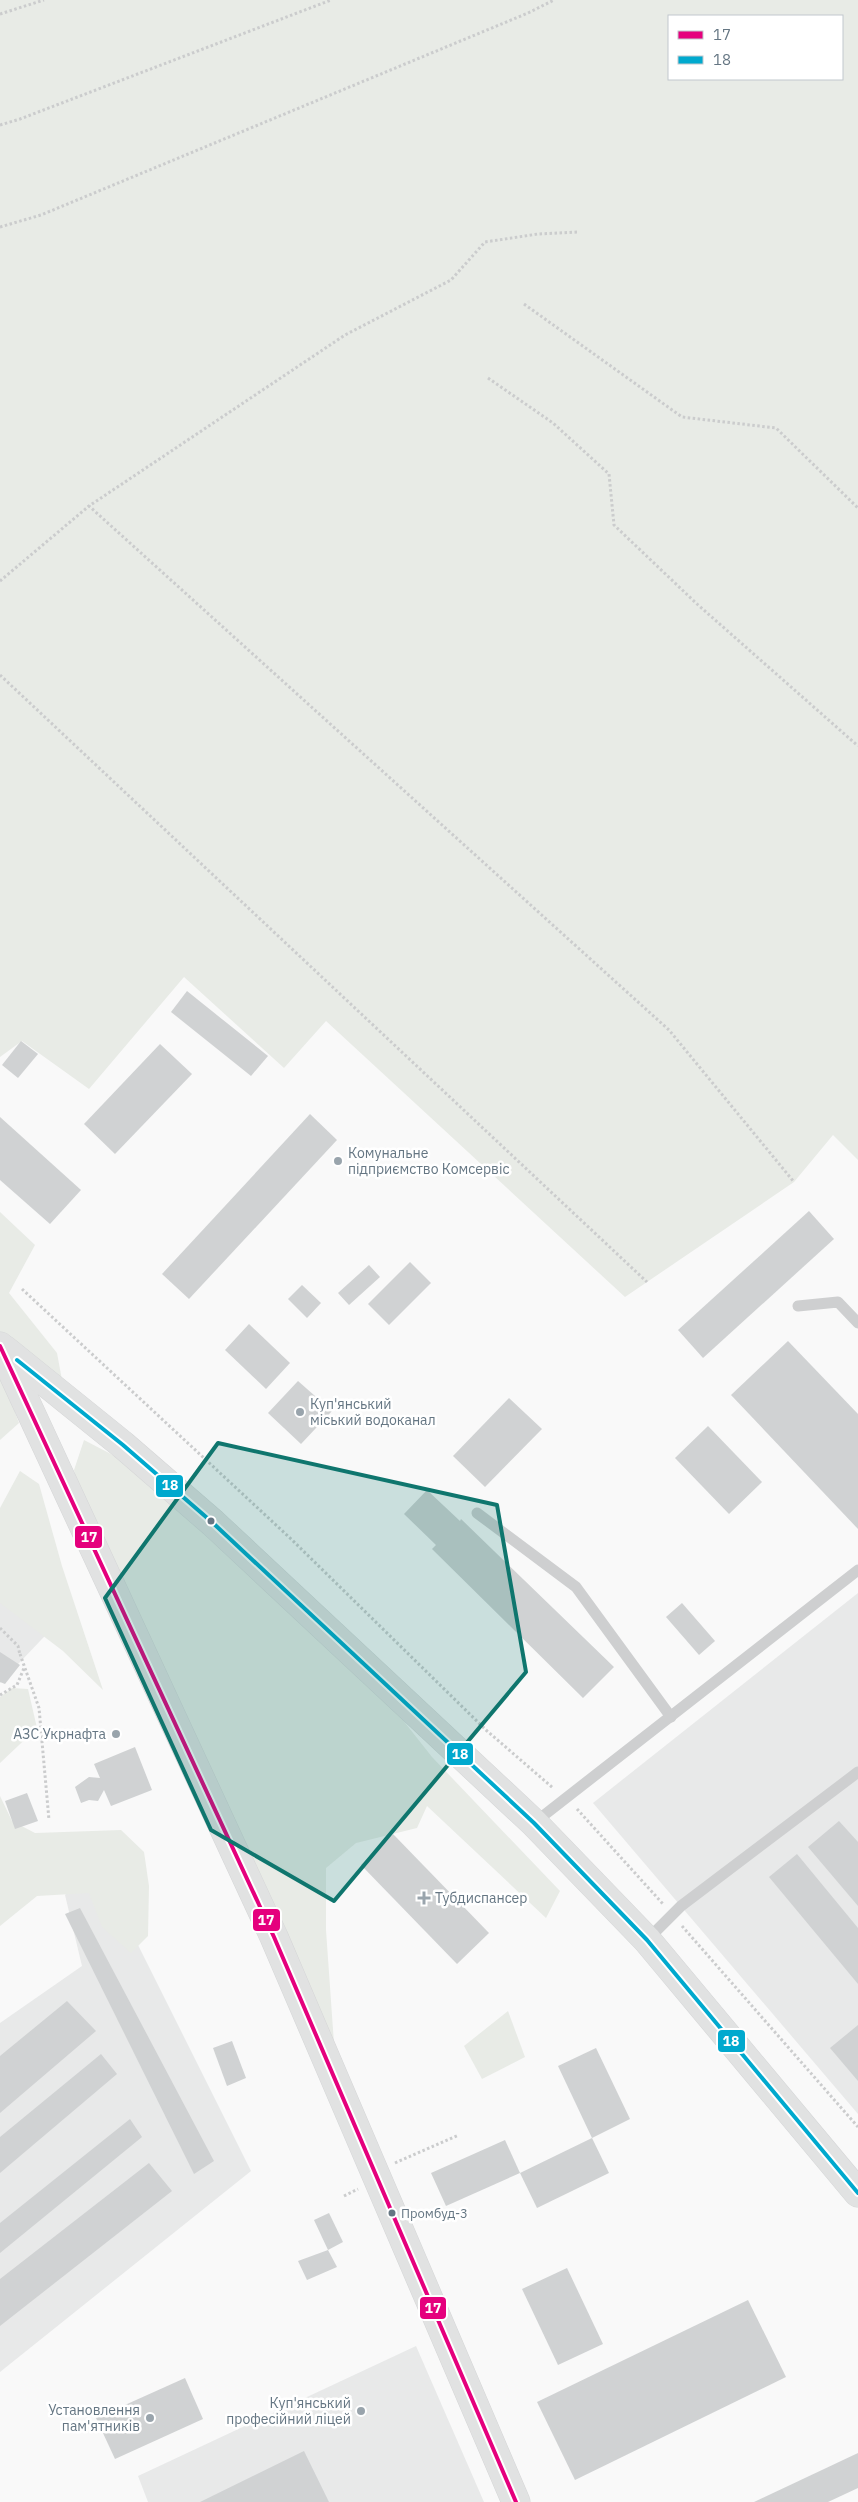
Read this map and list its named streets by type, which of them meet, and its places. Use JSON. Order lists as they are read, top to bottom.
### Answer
{
  "places": {
    "other": [
      "Комунальне пiдприємство Комсервiс",
      "Куп'янський міський водоканал",
      "АЗС Укрнафта",
      "Промбуд-3",
      "Куп'янський професійний ліцей",
      "Установлення пам'ятників"
    ],
    "health": ["Тубдиспансер"]
  },
  "lines": ["transit line 17", "transit line 18"],
  "legend": ["17", "18"]
}
